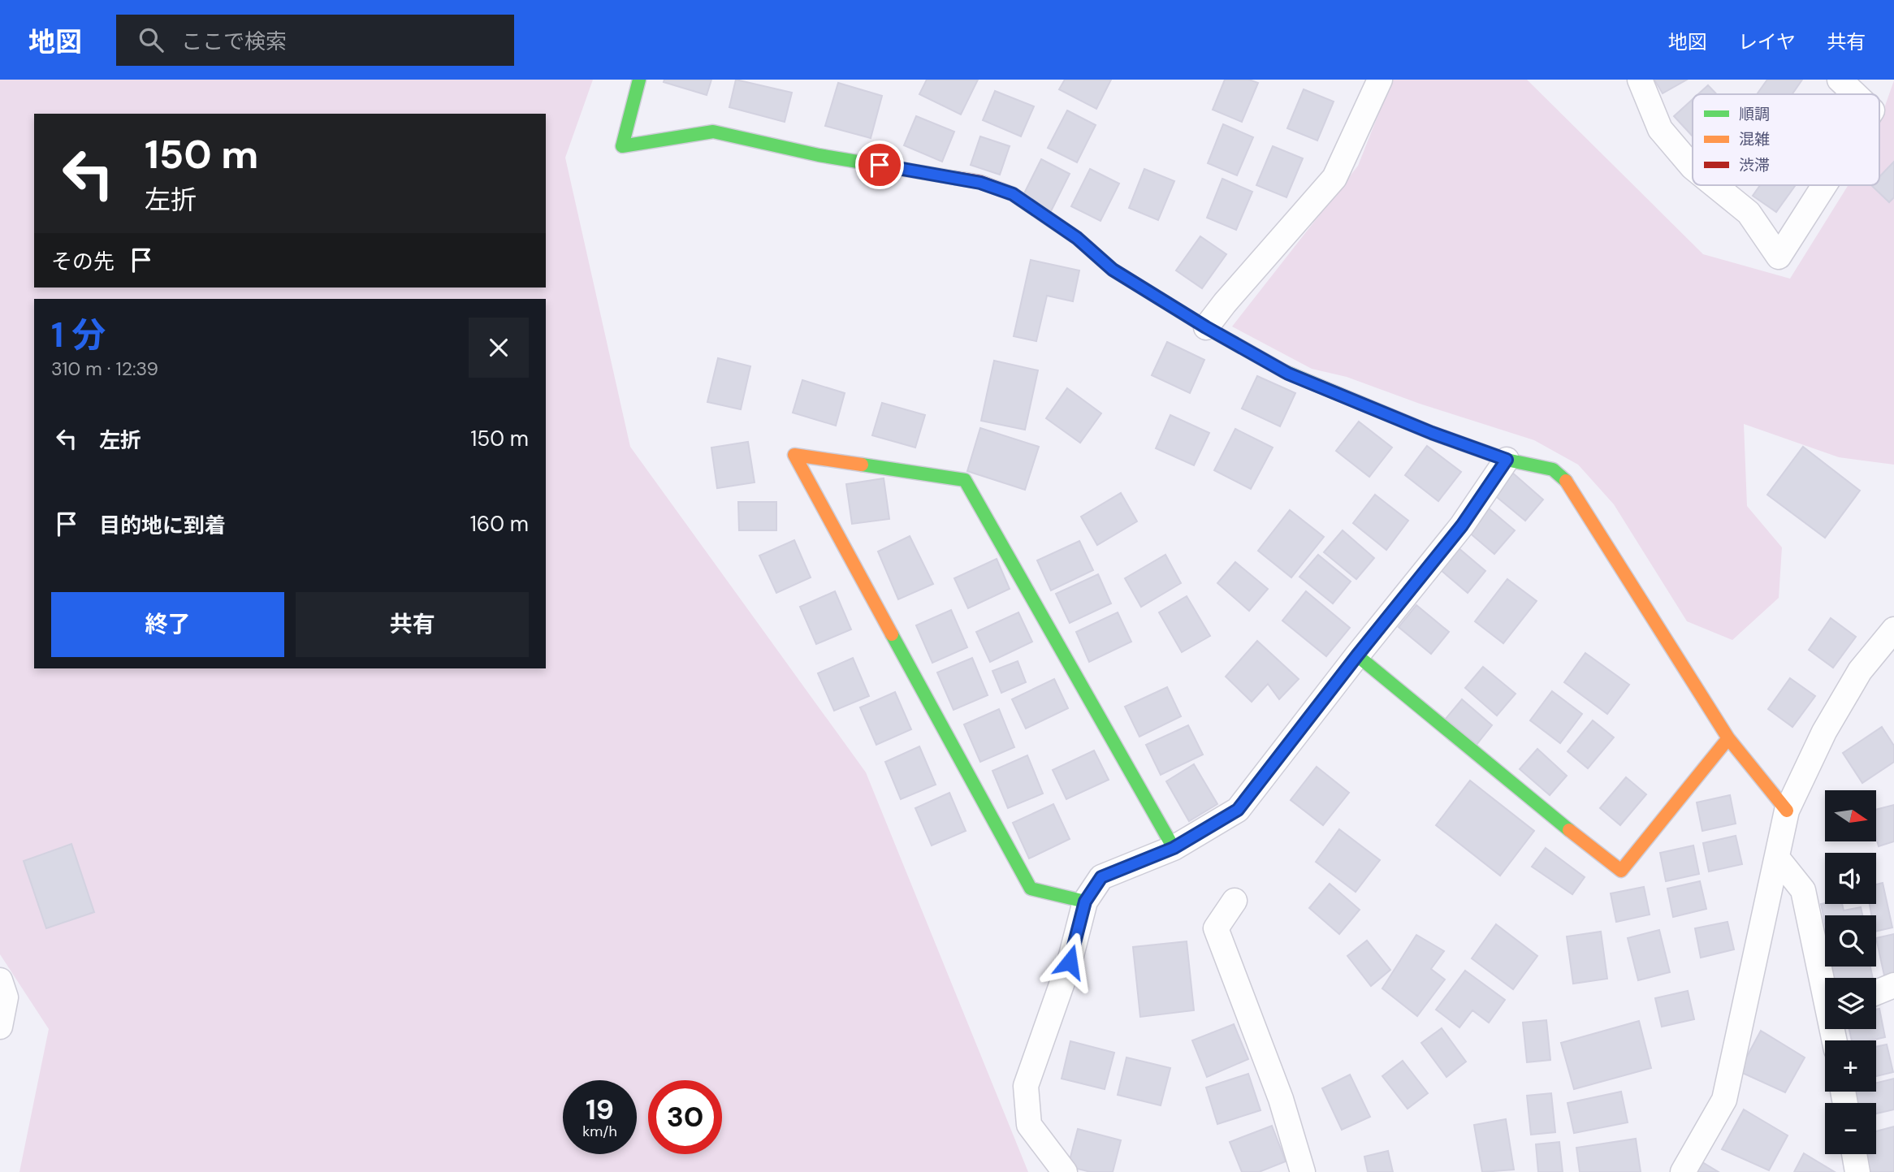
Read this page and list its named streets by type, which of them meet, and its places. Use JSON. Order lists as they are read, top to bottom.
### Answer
{
  "legend": ["順調", "混雑", "渋滞"],
  "north": "right",
  "page": {
    "header": "地図",
    "search": "ここで検索",
    "nav": ["地図", "レイヤ", "共有"],
    "turn": ["150 m", "左折"],
    "then": "その先",
    "heading": ["1 分", "310 m · 12:39"],
    "list": [
      {
        "name": "左折",
        "value": "150 m"
      },
      {
        "name": "目的地に到着",
        "value": "160 m"
      }
    ],
    "buttons": ["終了", "共有"],
    "map_buttons": ["+", "−"],
    "speed": "19 km/h",
    "limit": "30"
  }
}
